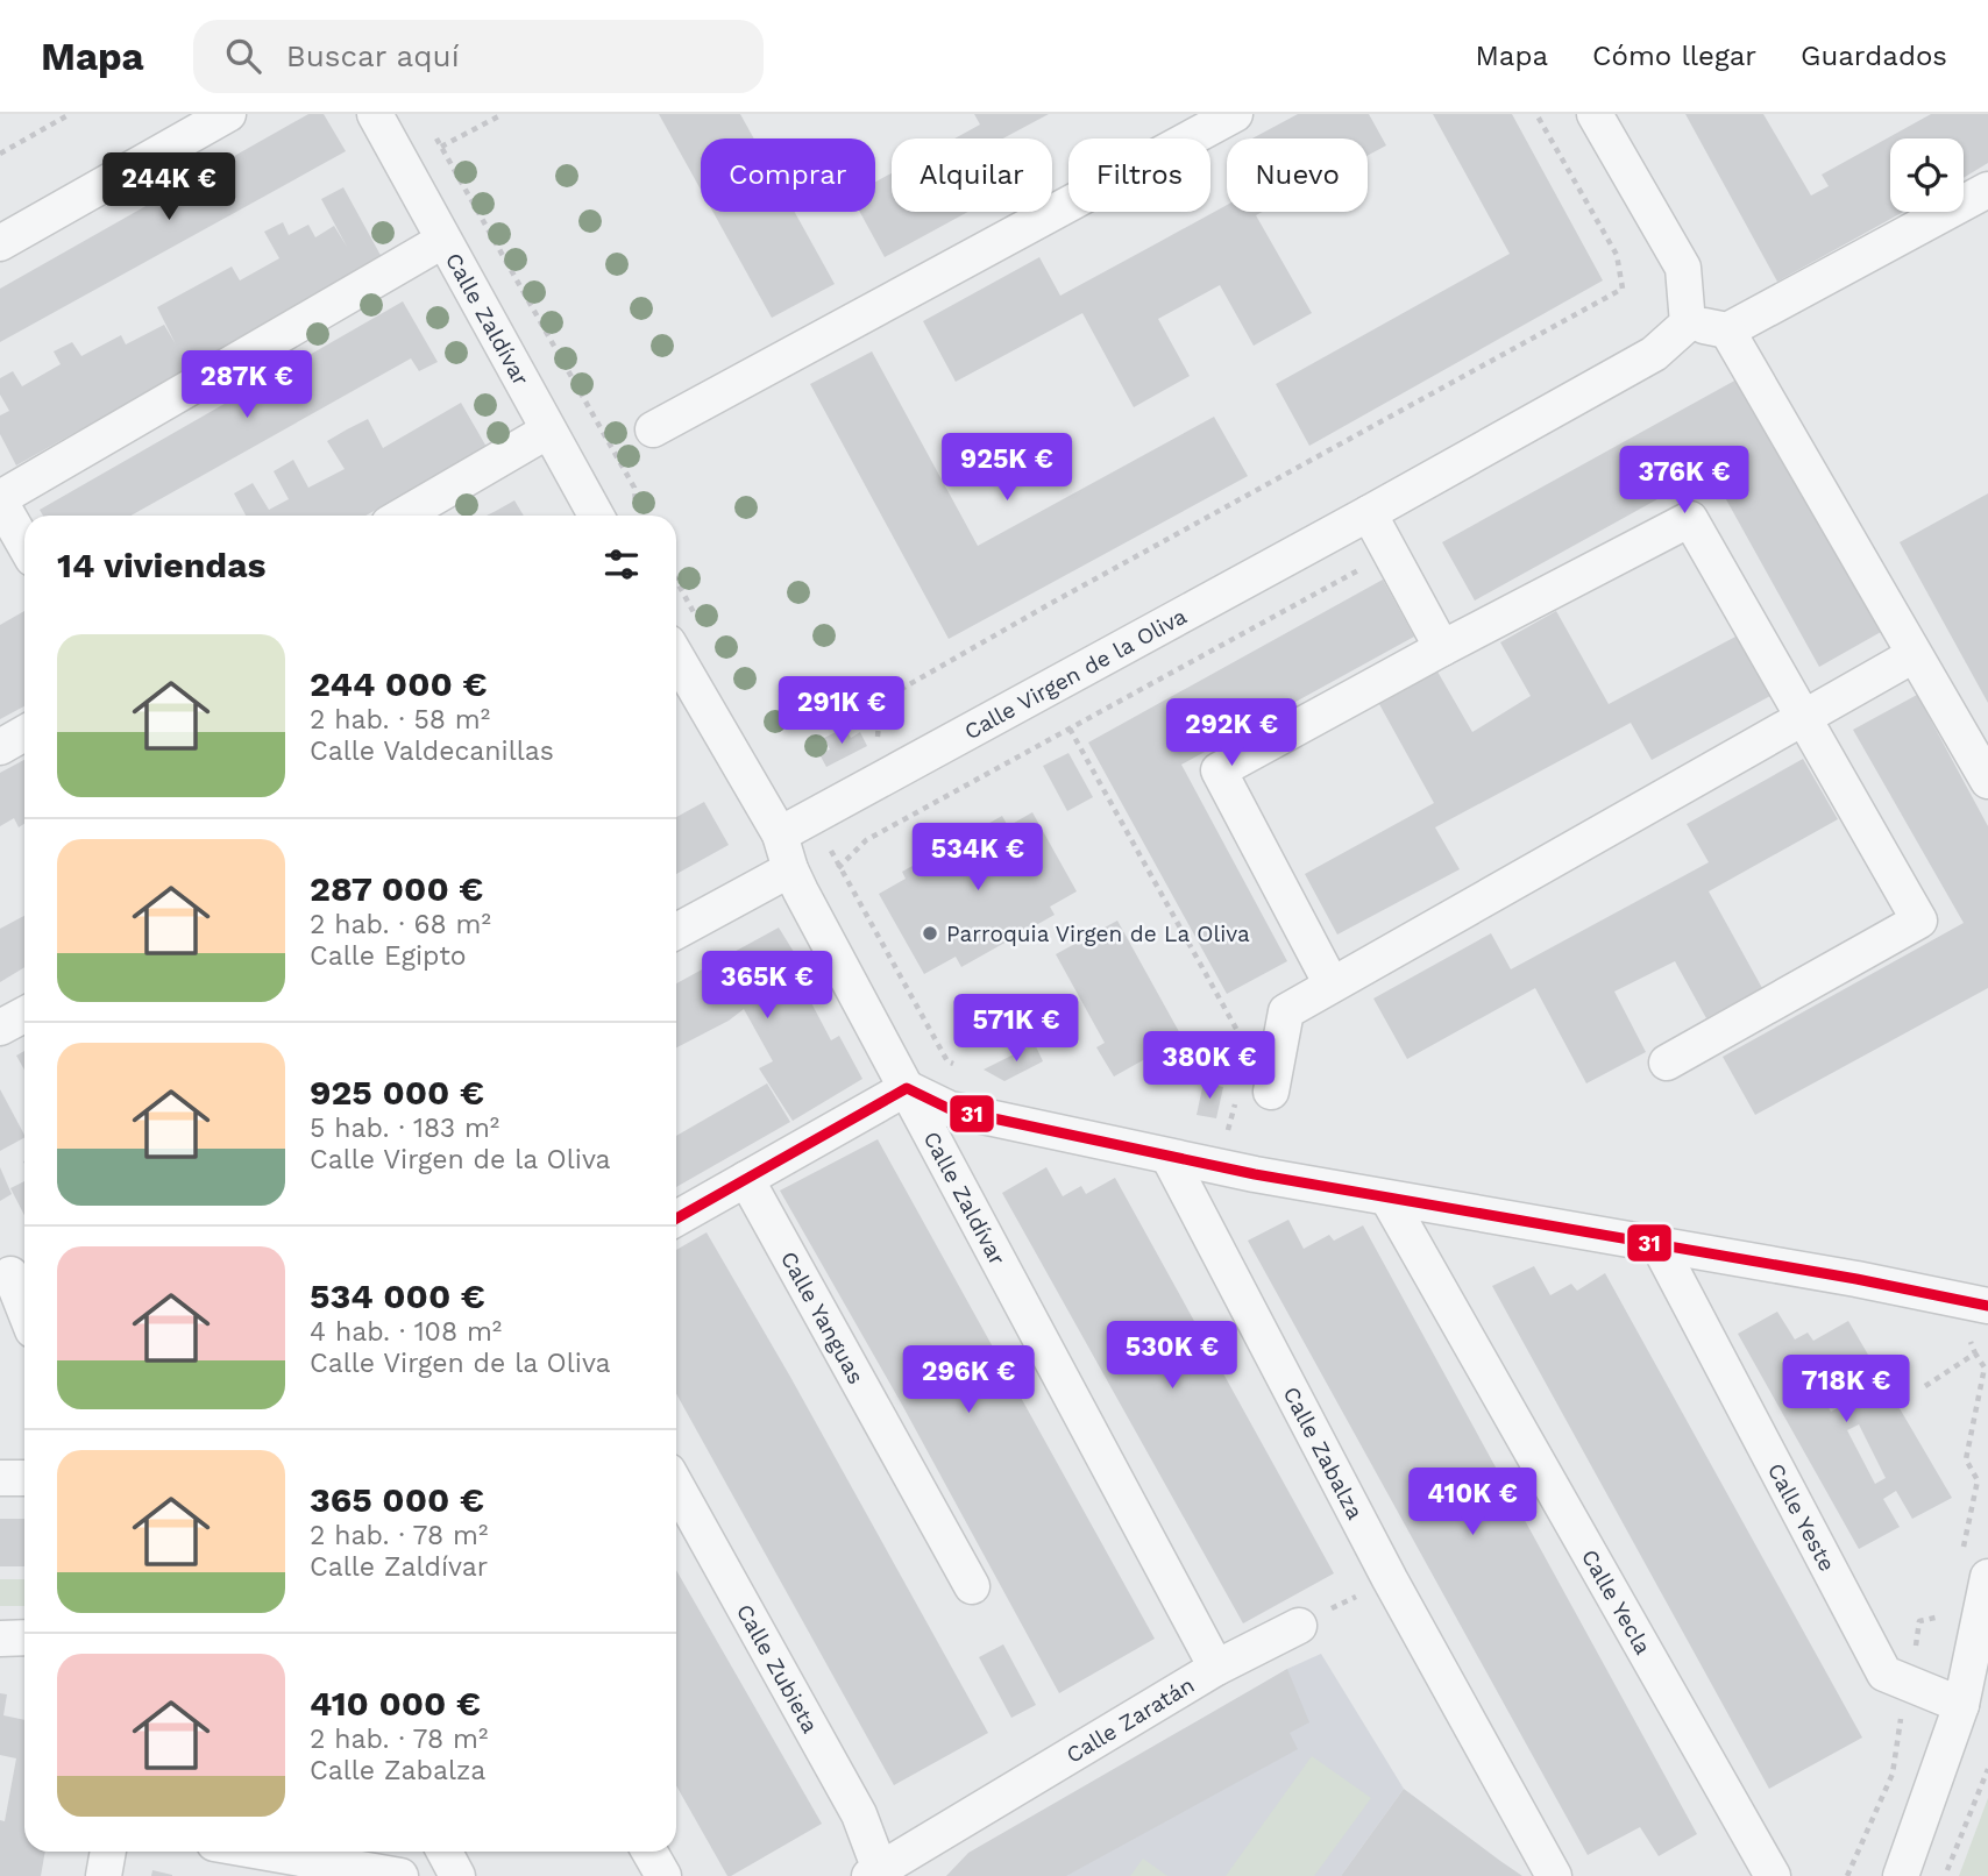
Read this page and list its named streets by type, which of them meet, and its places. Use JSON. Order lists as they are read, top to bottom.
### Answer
{
  "streets": {
    "street": [
      "Calle Zaldívar",
      "Calle Virgen de la Oliva",
      "Calle Yanguas",
      "Calle Zabalza",
      "Calle Yeste",
      "Calle Yecla",
      "Calle Zubieta",
      "Calle Zaratán"
    ]
  },
  "crossings": [
    ["Calle Zaldívar", "Calle Virgen de la Oliva"],
    ["Calle Zaldívar", "Calle Zaratán"],
    ["Calle Zubieta", "Calle Zaratán"]
  ],
  "places": ["Parroquia Virgen de La Oliva"],
  "lines": ["transit line 31"],
  "page": {
    "header": "Mapa",
    "search": "Buscar aquí",
    "nav": ["Mapa", "Cómo llegar", "Guardados"],
    "chip": [
      "Comprar",
      "Alquilar",
      "Filtros",
      "Nuevo"
    ],
    "price": [
      "244K €",
      "287K €",
      "925K €",
      "376K €",
      "291K €",
      "292K €",
      "534K €",
      "365K €",
      "571K €",
      "380K €",
      "530K €",
      "296K €",
      "718K €",
      "410K €"
    ],
    "heading": "14 viviendas",
    "list": [
      {
        "name": "244 000 €",
        "note": "2 hab. · 58 m² · Calle Valdecanillas"
      },
      {
        "name": "287 000 €",
        "note": "2 hab. · 68 m² · Calle Egipto"
      },
      {
        "name": "925 000 €",
        "note": "5 hab. · 183 m² · Calle Virgen de la Oliva"
      },
      {
        "name": "534 000 €",
        "note": "4 hab. · 108 m² · Calle Virgen de la Oliva"
      },
      {
        "name": "365 000 €",
        "note": "2 hab. · 78 m² · Calle Zaldívar"
      },
      {
        "name": "410 000 €",
        "note": "2 hab. · 78 m² · Calle Zabalza"
      }
    ]
  }
}
